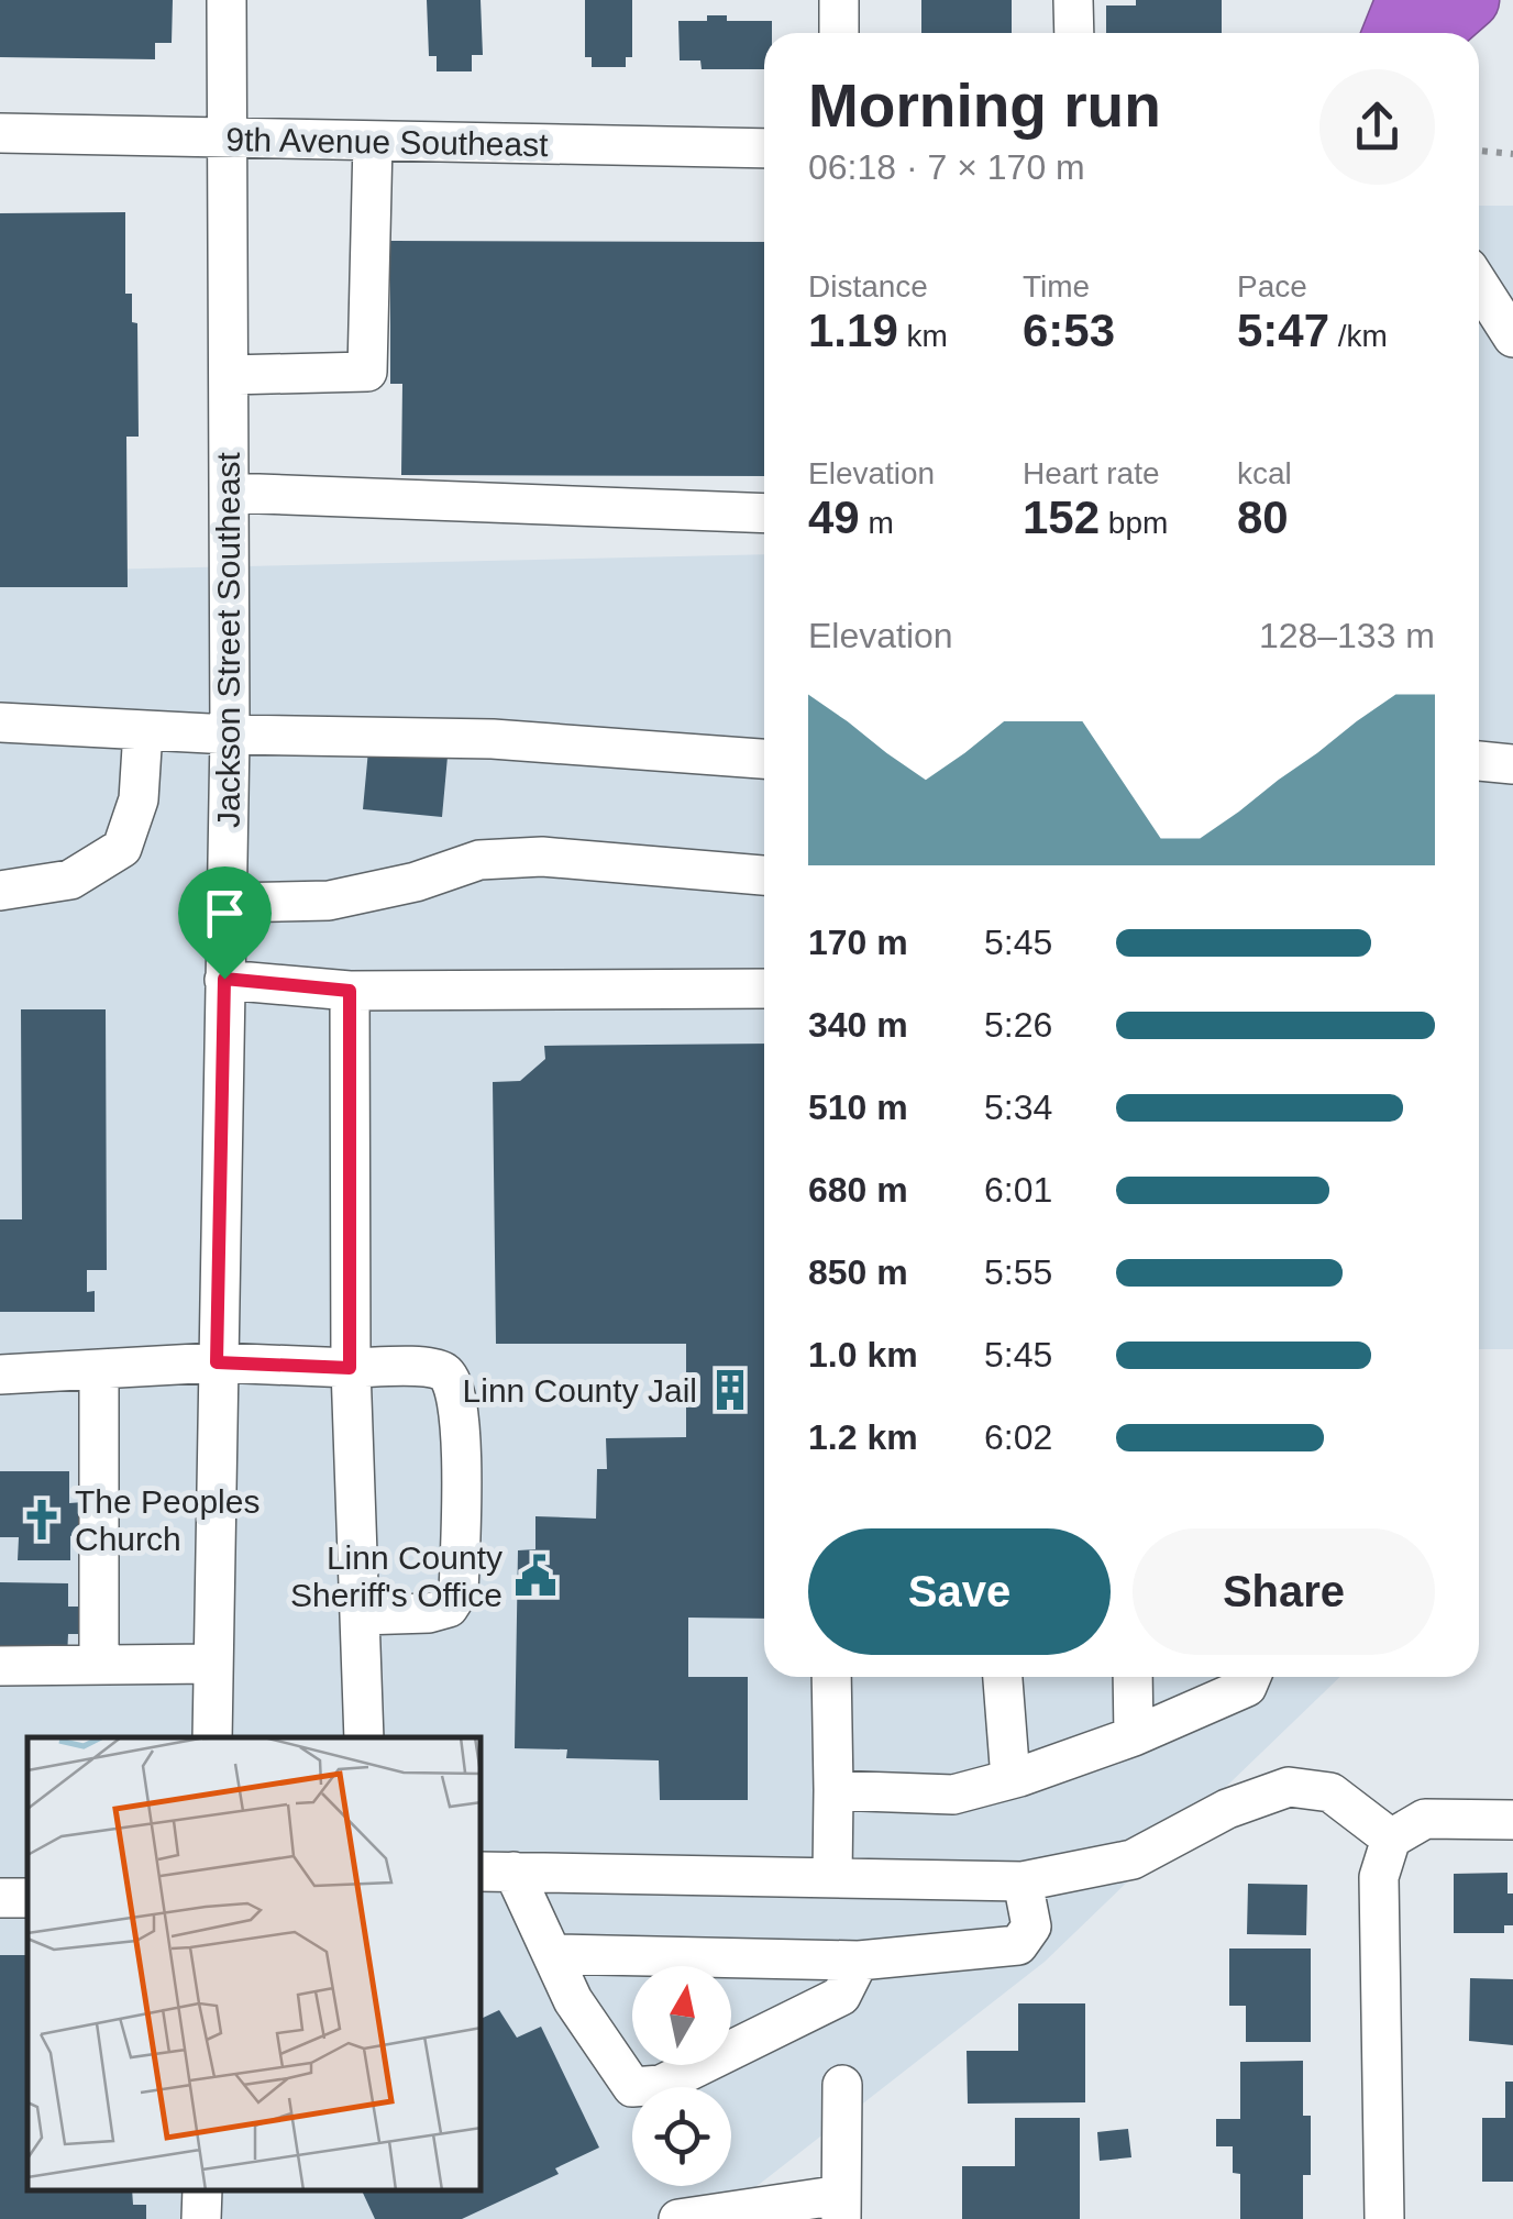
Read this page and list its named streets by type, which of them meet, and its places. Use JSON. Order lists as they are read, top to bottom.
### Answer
{
  "streets": {
    "street": ["9th Avenue Southeast", "Jackson Street Southeast"]
  },
  "crossings": [
    ["9th Avenue Southeast", "Jackson Street Southeast"]
  ],
  "places": {
    "building": ["Linn County Jail"],
    "church": ["The Peoples Church"],
    "public building": ["Linn County Sheriff's Office"]
  },
  "north": "top",
  "page": {
    "heading": ["Morning run", "06:18 · 7 × 170 m"],
    "stats": [
      ["Distance", "1.19 km"],
      ["Time", "6:53"],
      ["Pace", "5:47 /km"],
      ["Elevation", "49 m"],
      ["Heart rate", "152 bpm"],
      ["kcal", "80"]
    ],
    "chart": ["Elevation", "128–133 m"],
    "list": [
      {
        "name": "170 m",
        "note": "5:45"
      },
      {
        "name": "340 m",
        "note": "5:26"
      },
      {
        "name": "510 m",
        "note": "5:34"
      },
      {
        "name": "680 m",
        "note": "6:01"
      },
      {
        "name": "850 m",
        "note": "5:55"
      },
      {
        "name": "1.0 km",
        "note": "5:45"
      },
      {
        "name": "1.2 km",
        "note": "6:02"
      }
    ],
    "buttons": ["Save", "Share"]
  }
}
